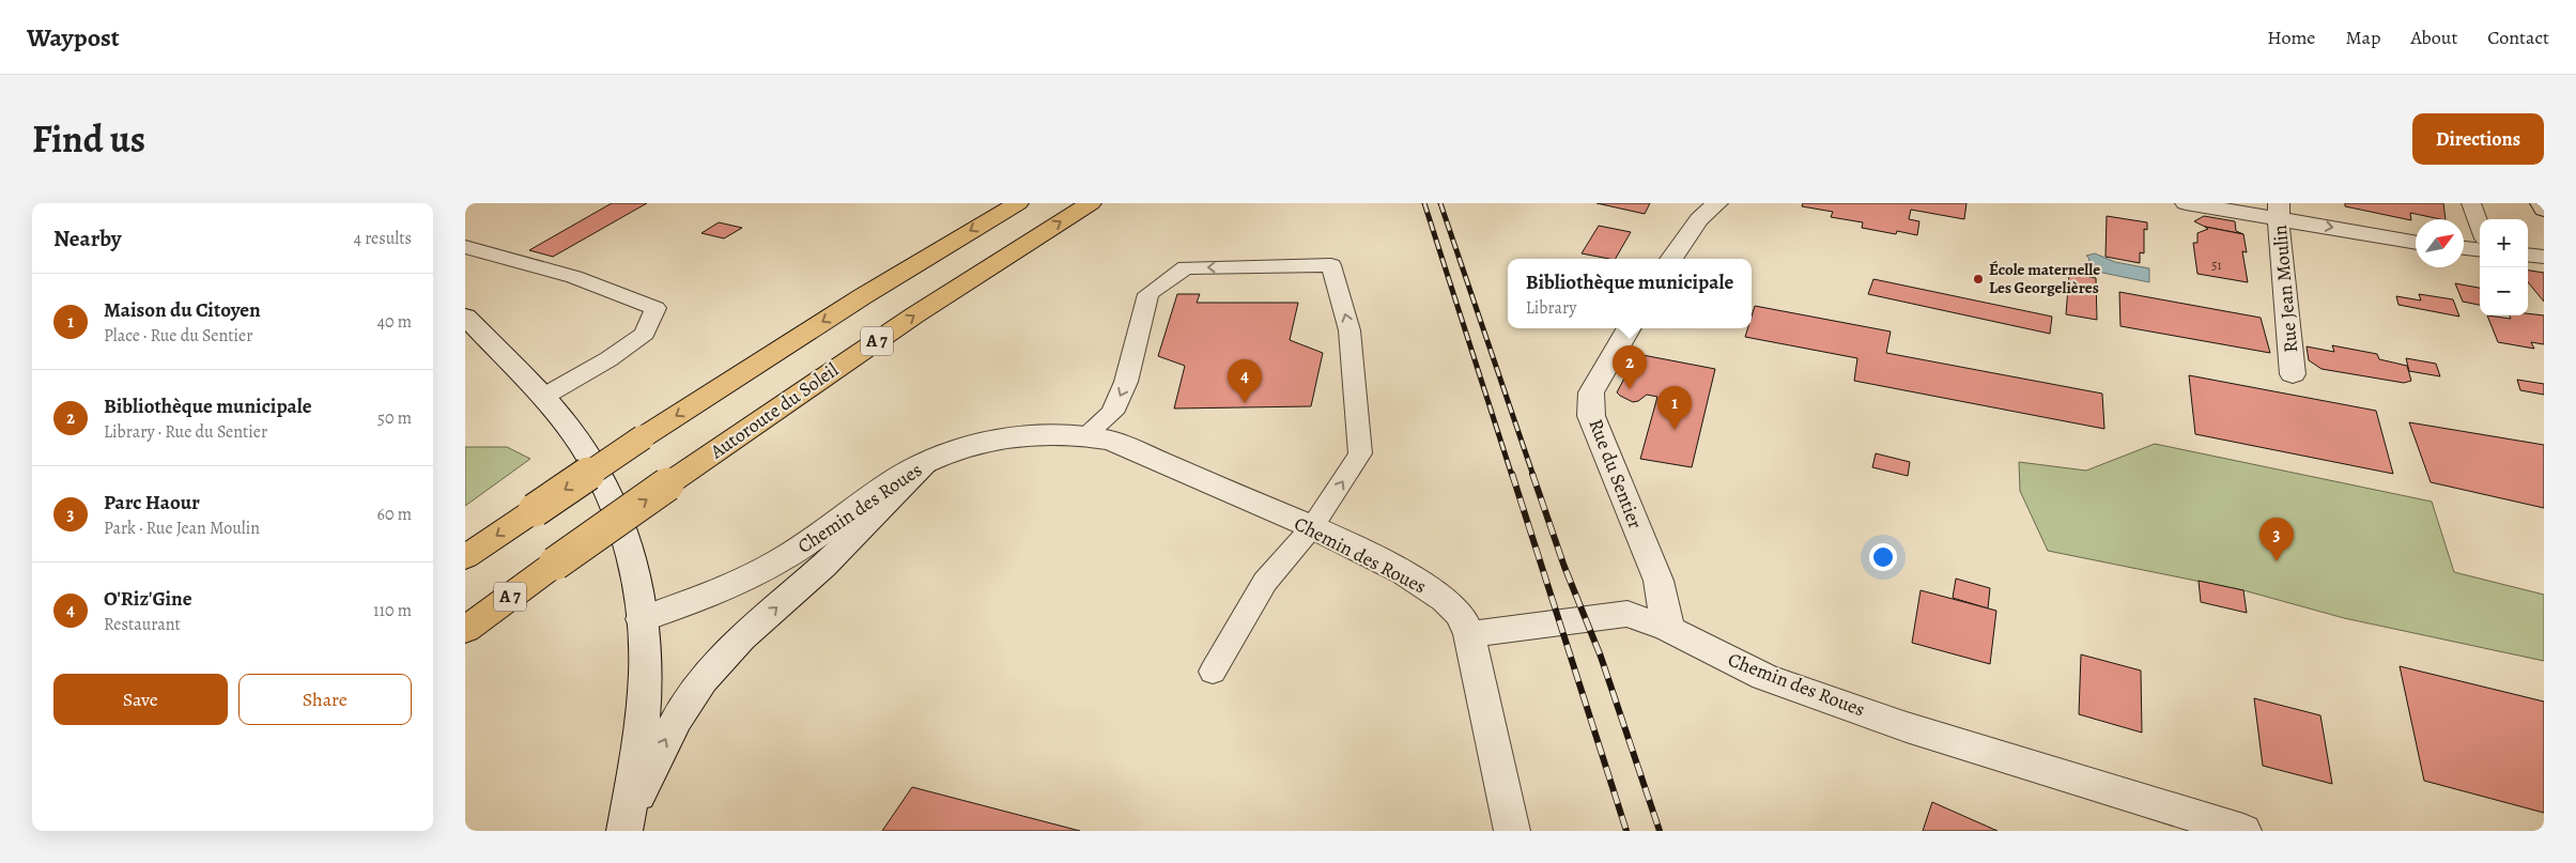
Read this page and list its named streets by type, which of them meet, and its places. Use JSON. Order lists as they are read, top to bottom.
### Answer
{
  "streets": {
    "highway": ["A 7", "Autoroute du Soleil"],
    "street": ["Rue Jean Moulin", "Rue du Sentier", "Chemin des Roues"]
  },
  "crossings": [
    ["Rue du Sentier", "Chemin des Roues"]
  ],
  "places": ["École maternelle Les Georgelières"],
  "house_numbers": ["51"],
  "north": "top right",
  "page": {
    "header": "Waypost",
    "nav": [
      "Home",
      "Map",
      "About",
      "Contact"
    ],
    "title": "Find us",
    "buttons": [
      "Directions",
      ["Save", "Share"]
    ],
    "heading": ["Nearby", "4 results"],
    "map_buttons": ["+", "−"],
    "popup": ["Bibliothèque municipale", "Library"],
    "list": [
      {
        "mark": "1",
        "name": "Maison du Citoyen",
        "note": "Place · Rue du Sentier",
        "value": "40 m"
      },
      {
        "mark": "2",
        "name": "Bibliothèque municipale",
        "note": "Library · Rue du Sentier",
        "value": "50 m"
      },
      {
        "mark": "3",
        "name": "Parc Haour",
        "note": "Park · Rue Jean Moulin",
        "value": "60 m"
      },
      {
        "mark": "4",
        "name": "O'Riz'Gine",
        "note": "Restaurant",
        "value": "110 m"
      }
    ],
    "pins": [
      "2",
      "4",
      "1",
      "3"
    ]
  }
}
